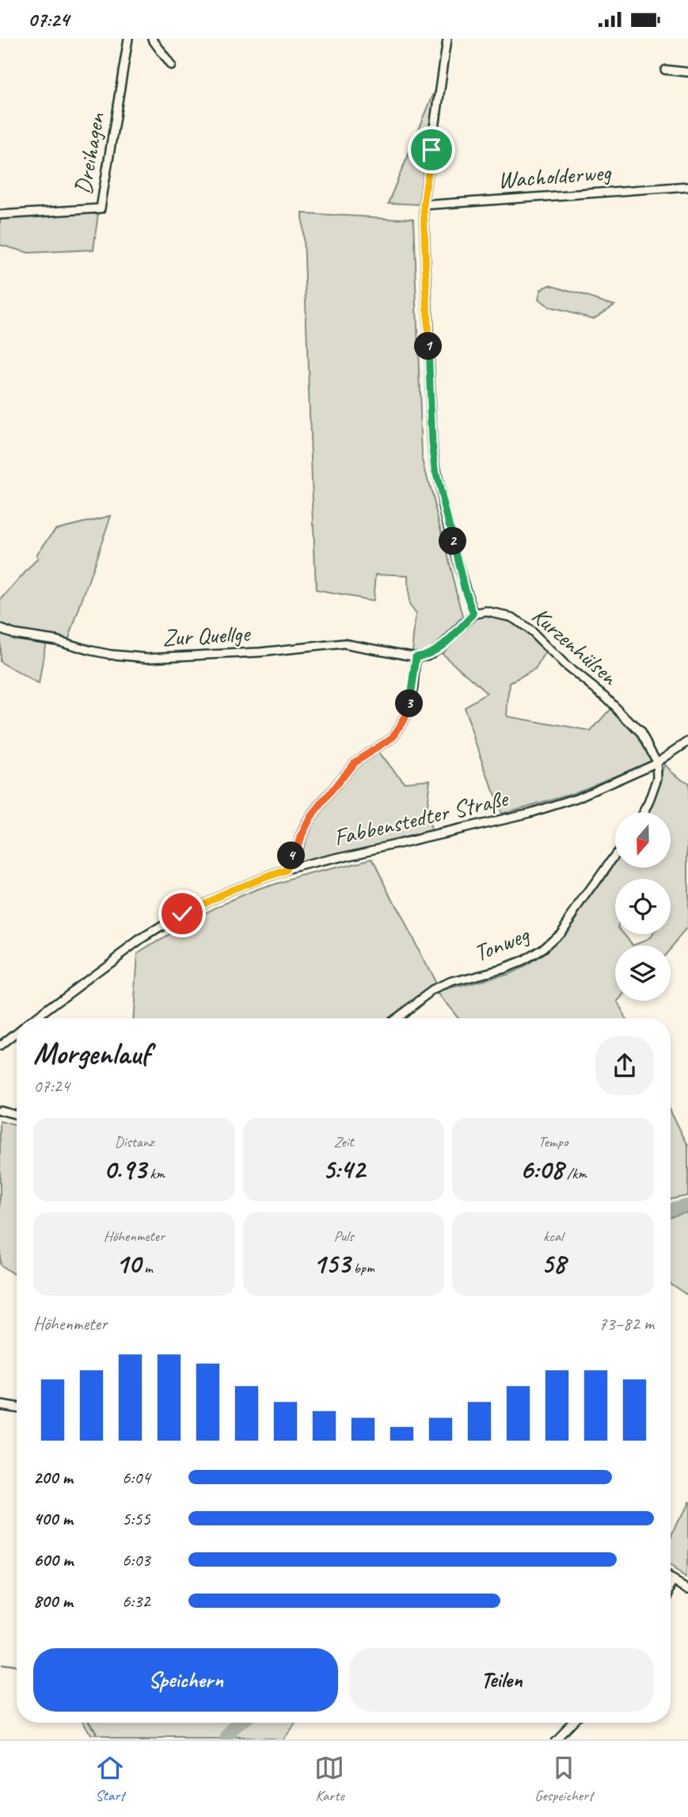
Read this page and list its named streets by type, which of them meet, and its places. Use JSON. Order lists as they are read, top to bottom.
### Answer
{
  "streets": {
    "street": [
      "Dreihagen",
      "Wacholderweg",
      "Zur Quellge",
      "Kurzenhülsen",
      "Fabbenstedter Straße",
      "Tonweg"
    ]
  },
  "crossings": [
    ["Kurzenhülsen", "Fabbenstedter Straße"]
  ],
  "north": "bottom",
  "page": {
    "status": "07:24",
    "pins": [
      "1",
      "2",
      "3",
      "4"
    ],
    "heading": ["Morgenlauf", "07:24"],
    "stats": [
      ["Distanz", "0.93 km"],
      ["Zeit", "5:42"],
      ["Tempo", "6:08 /km"],
      ["Höhenmeter", "10 m"],
      ["Puls", "153 bpm"],
      ["kcal", "58"]
    ],
    "chart": ["Höhenmeter", "73–82 m"],
    "list": [
      {
        "name": "200 m",
        "note": "6:04"
      },
      {
        "name": "400 m",
        "note": "5:55"
      },
      {
        "name": "600 m",
        "note": "6:03"
      },
      {
        "name": "800 m",
        "note": "6:32"
      }
    ],
    "buttons": ["Speichern", "Teilen"],
    "tabs": ["Start", "Karte", "Gespeichert"]
  }
}
